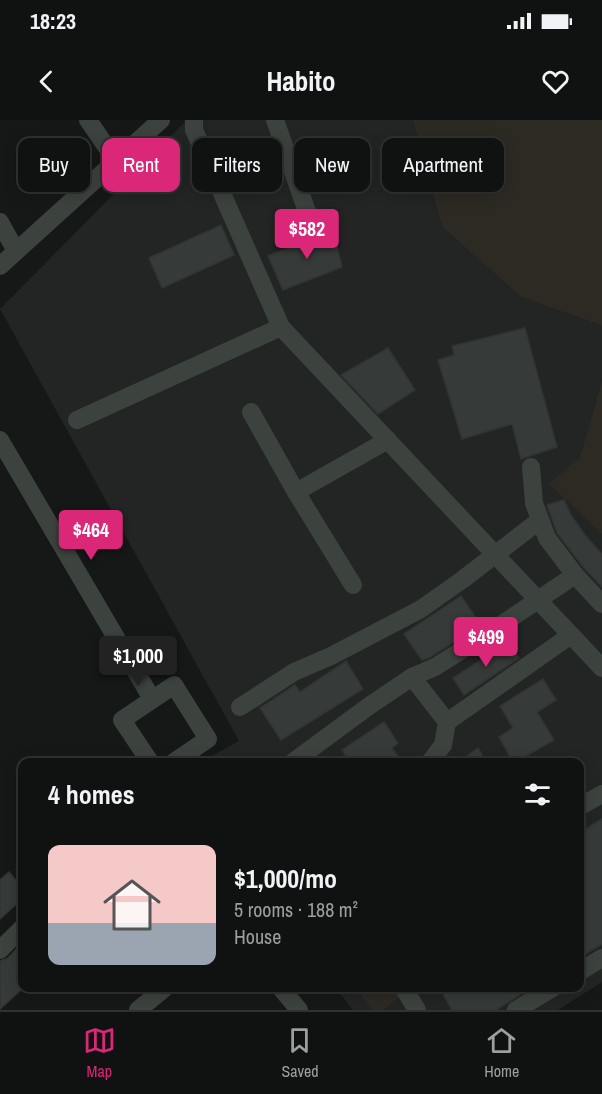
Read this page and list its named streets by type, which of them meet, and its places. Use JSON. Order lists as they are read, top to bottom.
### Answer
{
  "page": {
    "status": "18:23",
    "header": "Habito",
    "chip": [
      "Buy",
      "Rent",
      "Filters",
      "New",
      "Apartment"
    ],
    "price": [
      "$582",
      "$464",
      "$499",
      "$1,000"
    ],
    "heading": "4 homes",
    "list": [
      {
        "name": "$1,000/mo",
        "note": "5 rooms · 188 m² · House"
      }
    ],
    "tabs": ["Map", "Saved", "Home"]
  }
}
